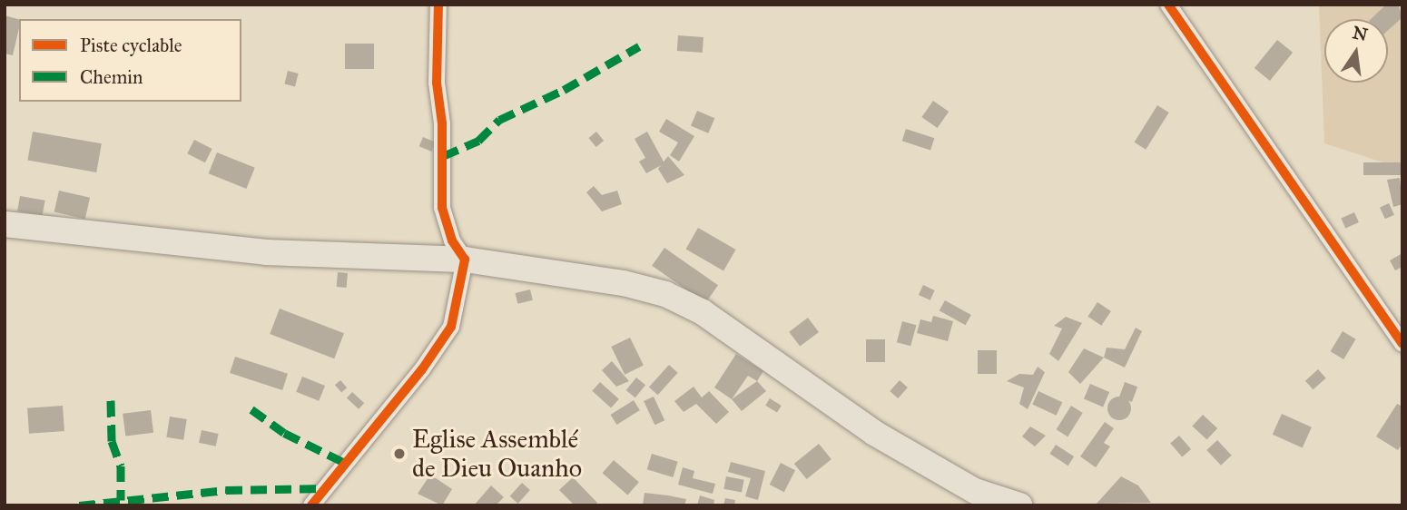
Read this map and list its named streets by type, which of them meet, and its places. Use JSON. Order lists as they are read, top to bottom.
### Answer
{
  "places": ["Eglise Assemblé de Dieu Ouanho"],
  "legend": ["Piste cyclable", "Chemin"],
  "north": "top"
}
